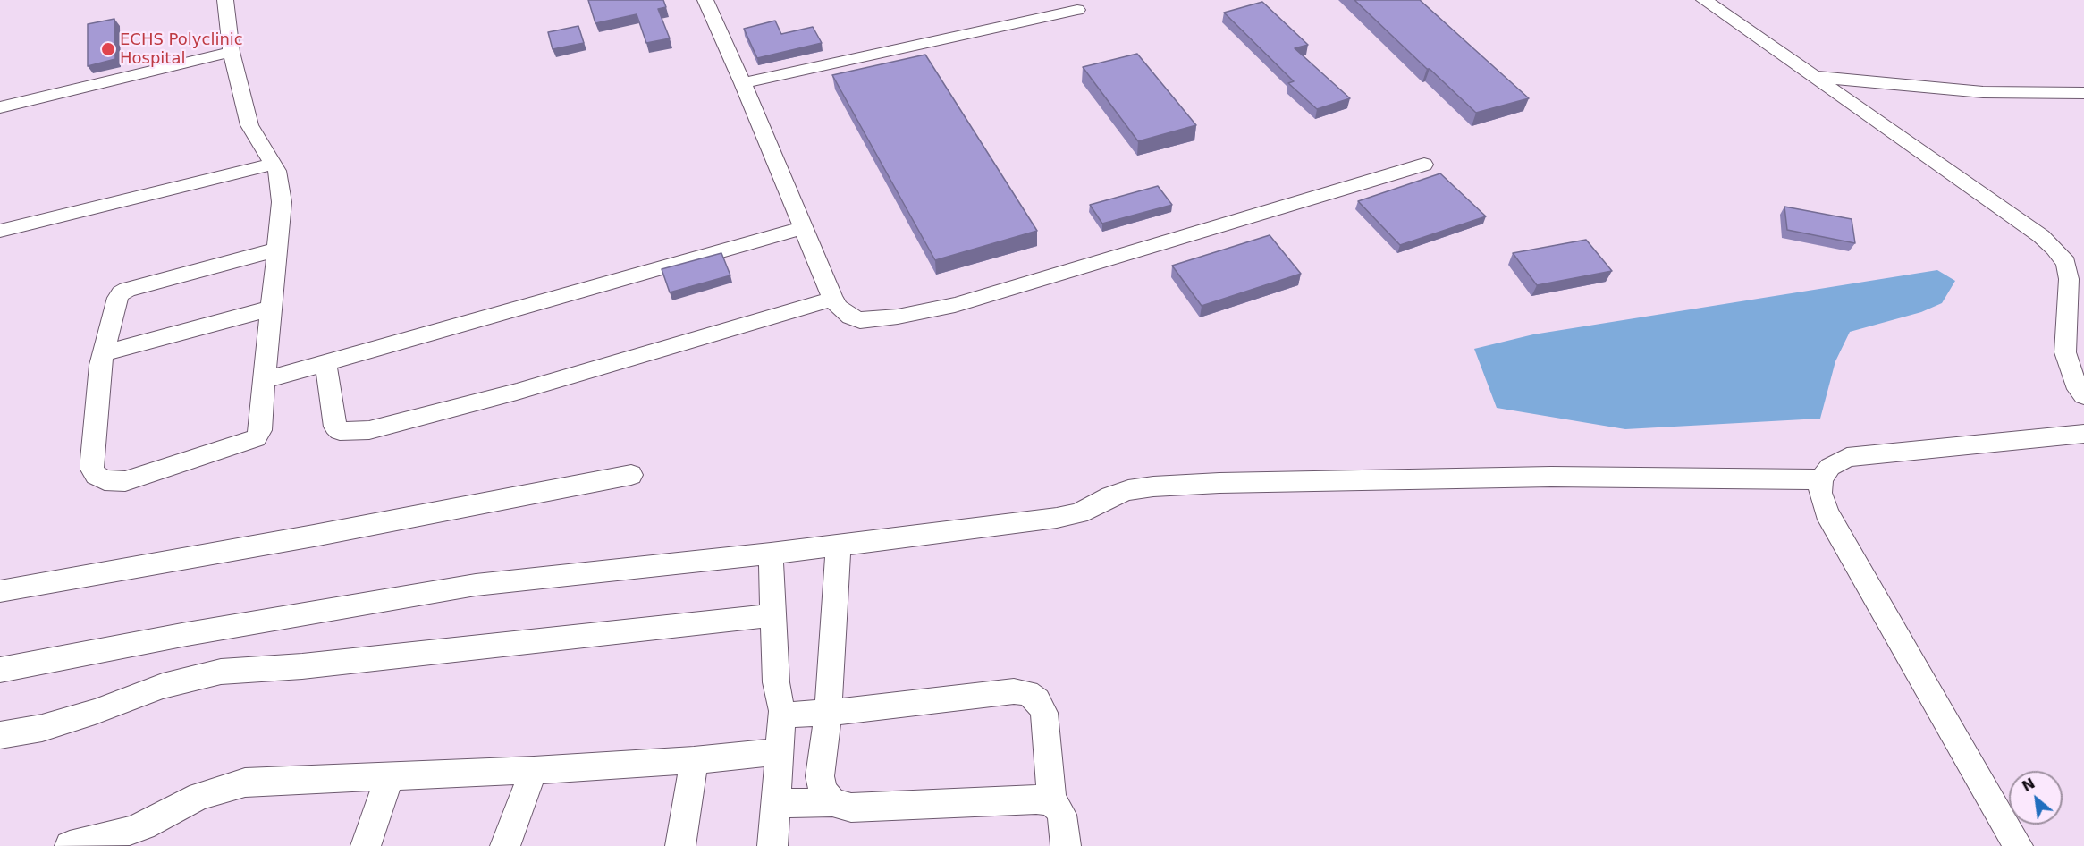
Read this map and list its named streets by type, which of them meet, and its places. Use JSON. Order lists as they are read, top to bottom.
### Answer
{
  "places": ["ECHS Polyclinic Hospital"],
  "north": "top left"
}
